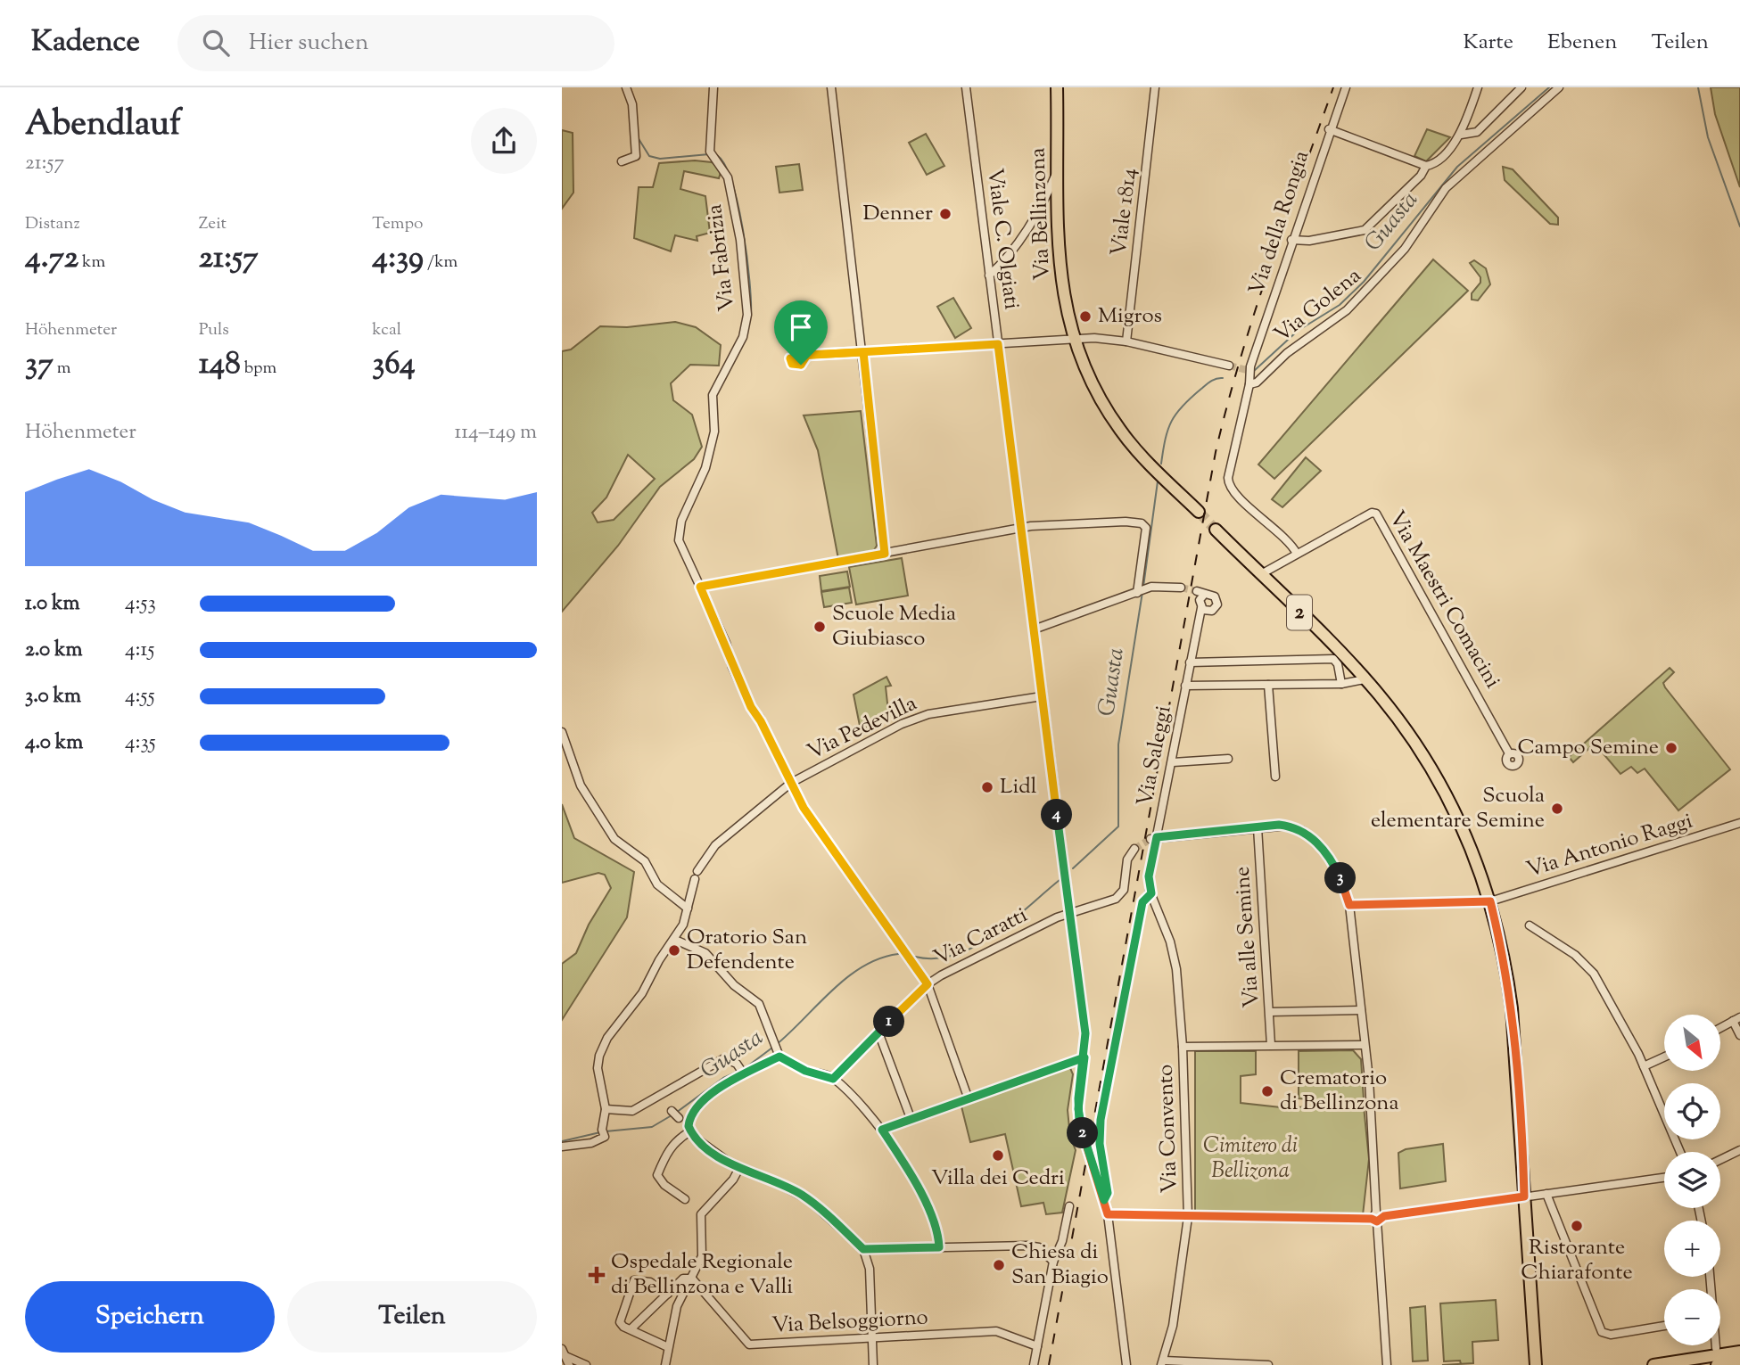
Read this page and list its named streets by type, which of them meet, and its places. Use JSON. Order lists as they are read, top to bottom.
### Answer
{
  "streets": {
    "main road": ["Via Bellinzona", "2"],
    "street": [
      "Viale 1814",
      "Via della Rongia",
      "Viale C. Olgiati",
      "Via Fabrizia",
      "Via Golena",
      "Via Maestri Comacini",
      "Via Pedevilla",
      "Via Saleggi",
      "Via Antonio Raggi",
      "Via Caratti",
      "Via alle Semine",
      "Via Convento",
      "Via Belsoggiorno"
    ]
  },
  "crossings": [
    ["Via della Rongia", "Via Golena"],
    ["Viale C. Olgiati", "Via Pedevilla"],
    ["Viale C. Olgiati", "Via Saleggi"],
    ["Viale C. Olgiati", "Via Caratti"],
    ["Via Fabrizia", "Via Pedevilla"],
    ["Via Fabrizia", "Via Caratti"],
    ["Via Maestri Comacini", "2"],
    ["2", "Via Antonio Raggi"],
    ["Via Saleggi", "Via Convento"]
  ],
  "water": ["Guasta"],
  "parks": ["Cimitero di Bellizona"],
  "places": {
    "other": [
      "Denner",
      "Migros",
      "Scuole Media Giubiasco",
      "Campo Semine",
      "Lidl",
      "Scuola elementare Semine",
      "Oratorio San Defendente",
      "Crematorio di Bellinzona",
      "Villa dei Cedri",
      "Ristorante Chiarafonte",
      "Chiesa di San Biagio"
    ],
    "health": ["Ospedale Regionale di Bellinzona e Valli"]
  },
  "north": "bottom right",
  "page": {
    "header": "Kadence",
    "search": "Hier suchen",
    "nav": ["Karte", "Ebenen", "Teilen"],
    "heading": ["Abendlauf", "21:57"],
    "stats": [
      ["Distanz", "4.72 km"],
      ["Zeit", "21:57"],
      ["Tempo", "4:39 /km"],
      ["Höhenmeter", "37 m"],
      ["Puls", "148 bpm"],
      ["kcal", "364"]
    ],
    "chart": ["Höhenmeter", "114–149 m"],
    "list": [
      {
        "name": "1.0 km",
        "note": "4:53"
      },
      {
        "name": "2.0 km",
        "note": "4:15"
      },
      {
        "name": "3.0 km",
        "note": "4:55"
      },
      {
        "name": "4.0 km",
        "note": "4:35"
      }
    ],
    "pins": [
      "4",
      "3",
      "1",
      "2"
    ],
    "map_buttons": ["+", "−"],
    "buttons": ["Speichern", "Teilen"]
  }
}
